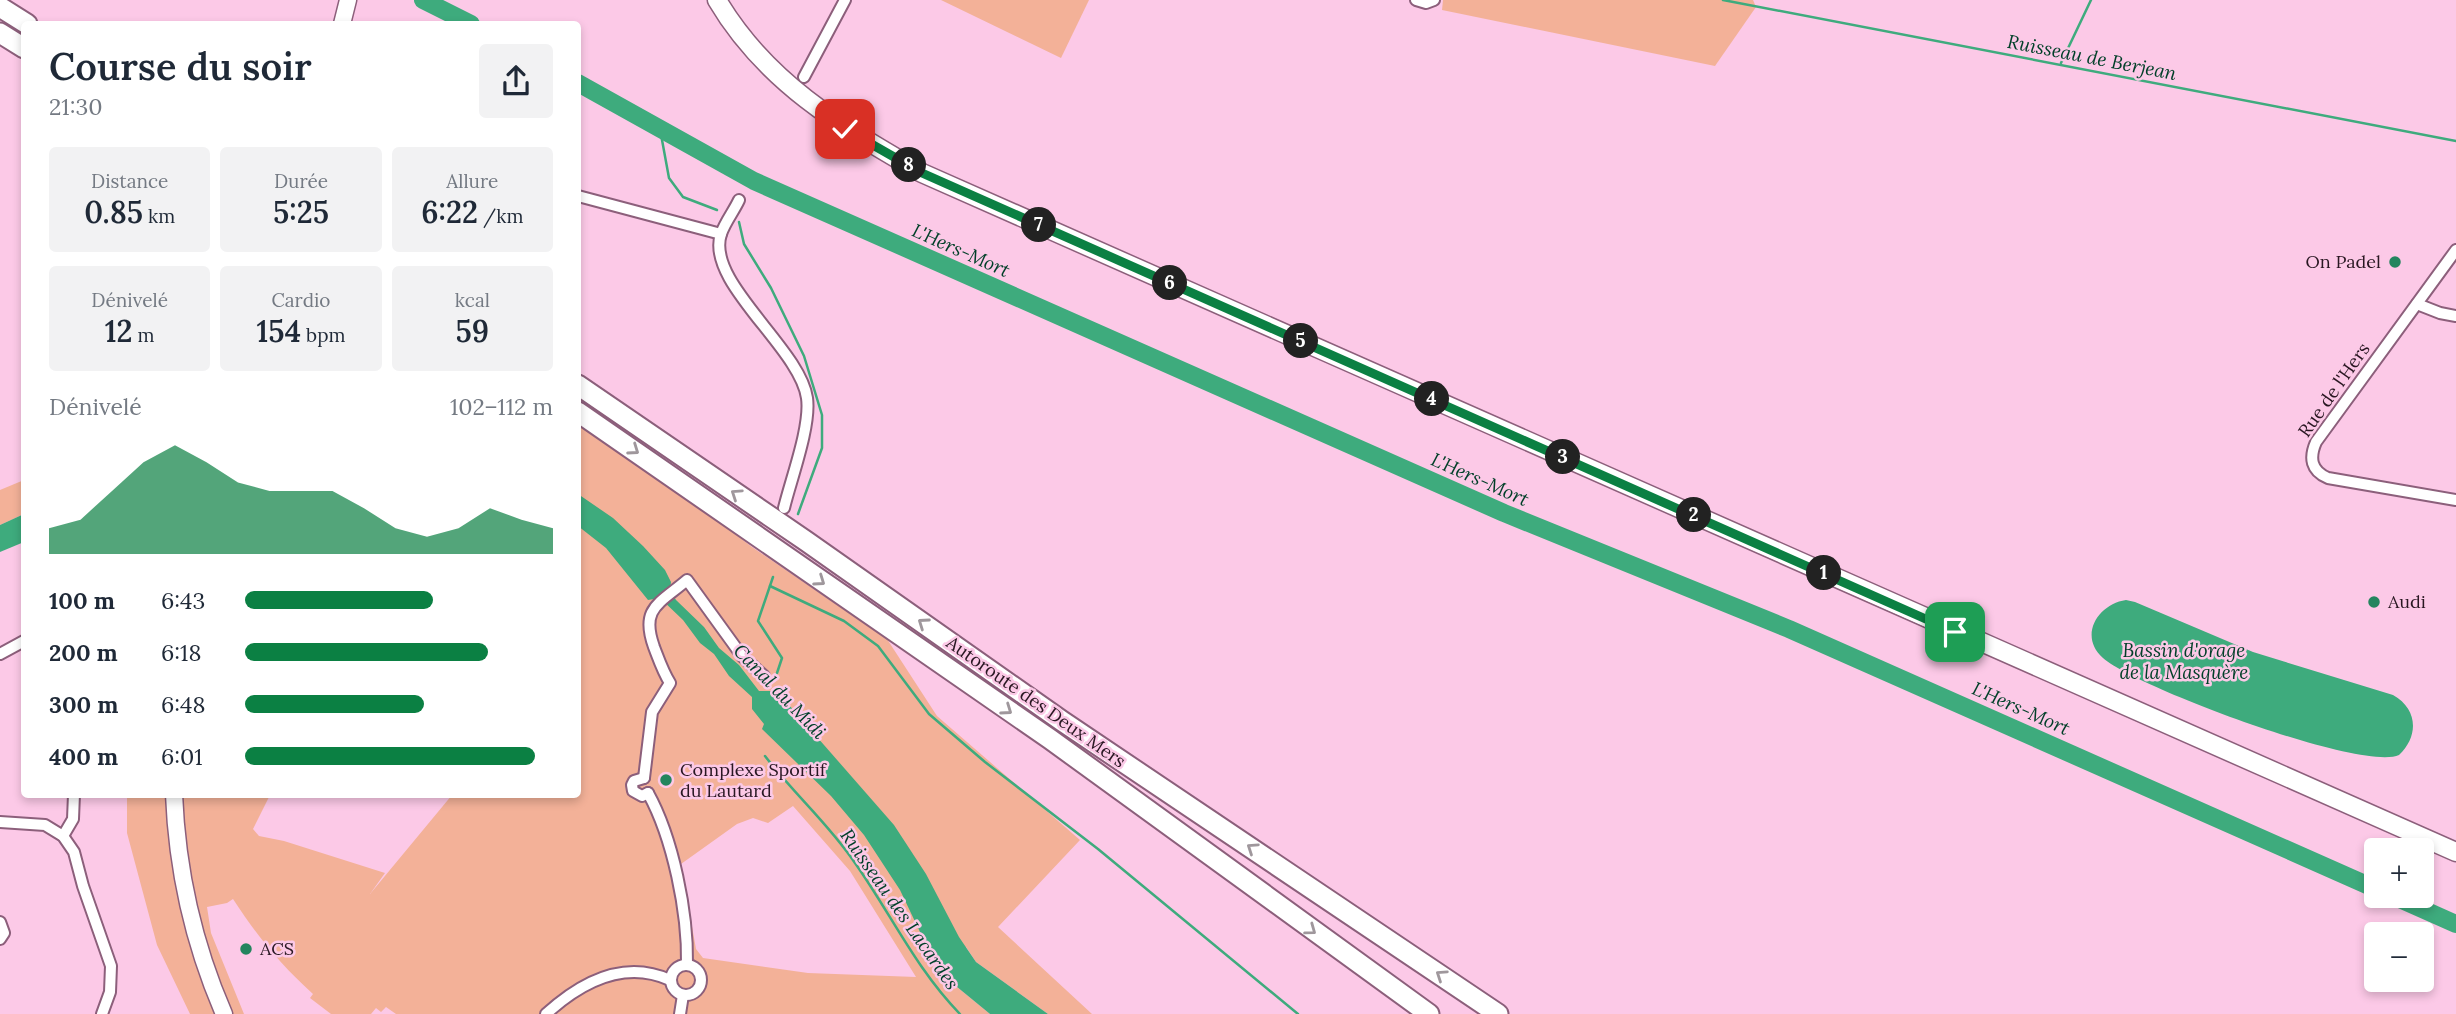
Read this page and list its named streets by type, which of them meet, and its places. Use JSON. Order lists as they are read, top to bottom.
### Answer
{
  "streets": {
    "highway": ["Autoroute des Deux Mers"],
    "street": ["Rue de l'Hers"]
  },
  "water": [
    "Ruisseau de Berjean",
    "L'Hers-Mort",
    "Bassin d'orage de la Masquère",
    "Canal du Midi",
    "Ruisseau des Lacardes"
  ],
  "places": [
    "On Padel",
    "Audi",
    "Complexe Sportif du Lautard",
    "ACS"
  ],
  "page": {
    "heading": ["Course du soir", "21:30"],
    "stats": [
      ["Distance", "0.85 km"],
      ["Durée", "5:25"],
      ["Allure", "6:22 /km"],
      ["Dénivelé", "12 m"],
      ["Cardio", "154 bpm"],
      ["kcal", "59"]
    ],
    "pins": [
      "8",
      "7",
      "6",
      "5",
      "4",
      "3",
      "2",
      "1"
    ],
    "chart": ["Dénivelé", "102–112 m"],
    "list": [
      {
        "name": "100 m",
        "note": "6:43"
      },
      {
        "name": "200 m",
        "note": "6:18"
      },
      {
        "name": "300 m",
        "note": "6:48"
      },
      {
        "name": "400 m",
        "note": "6:01"
      }
    ],
    "map_buttons": ["+", "−"]
  }
}
